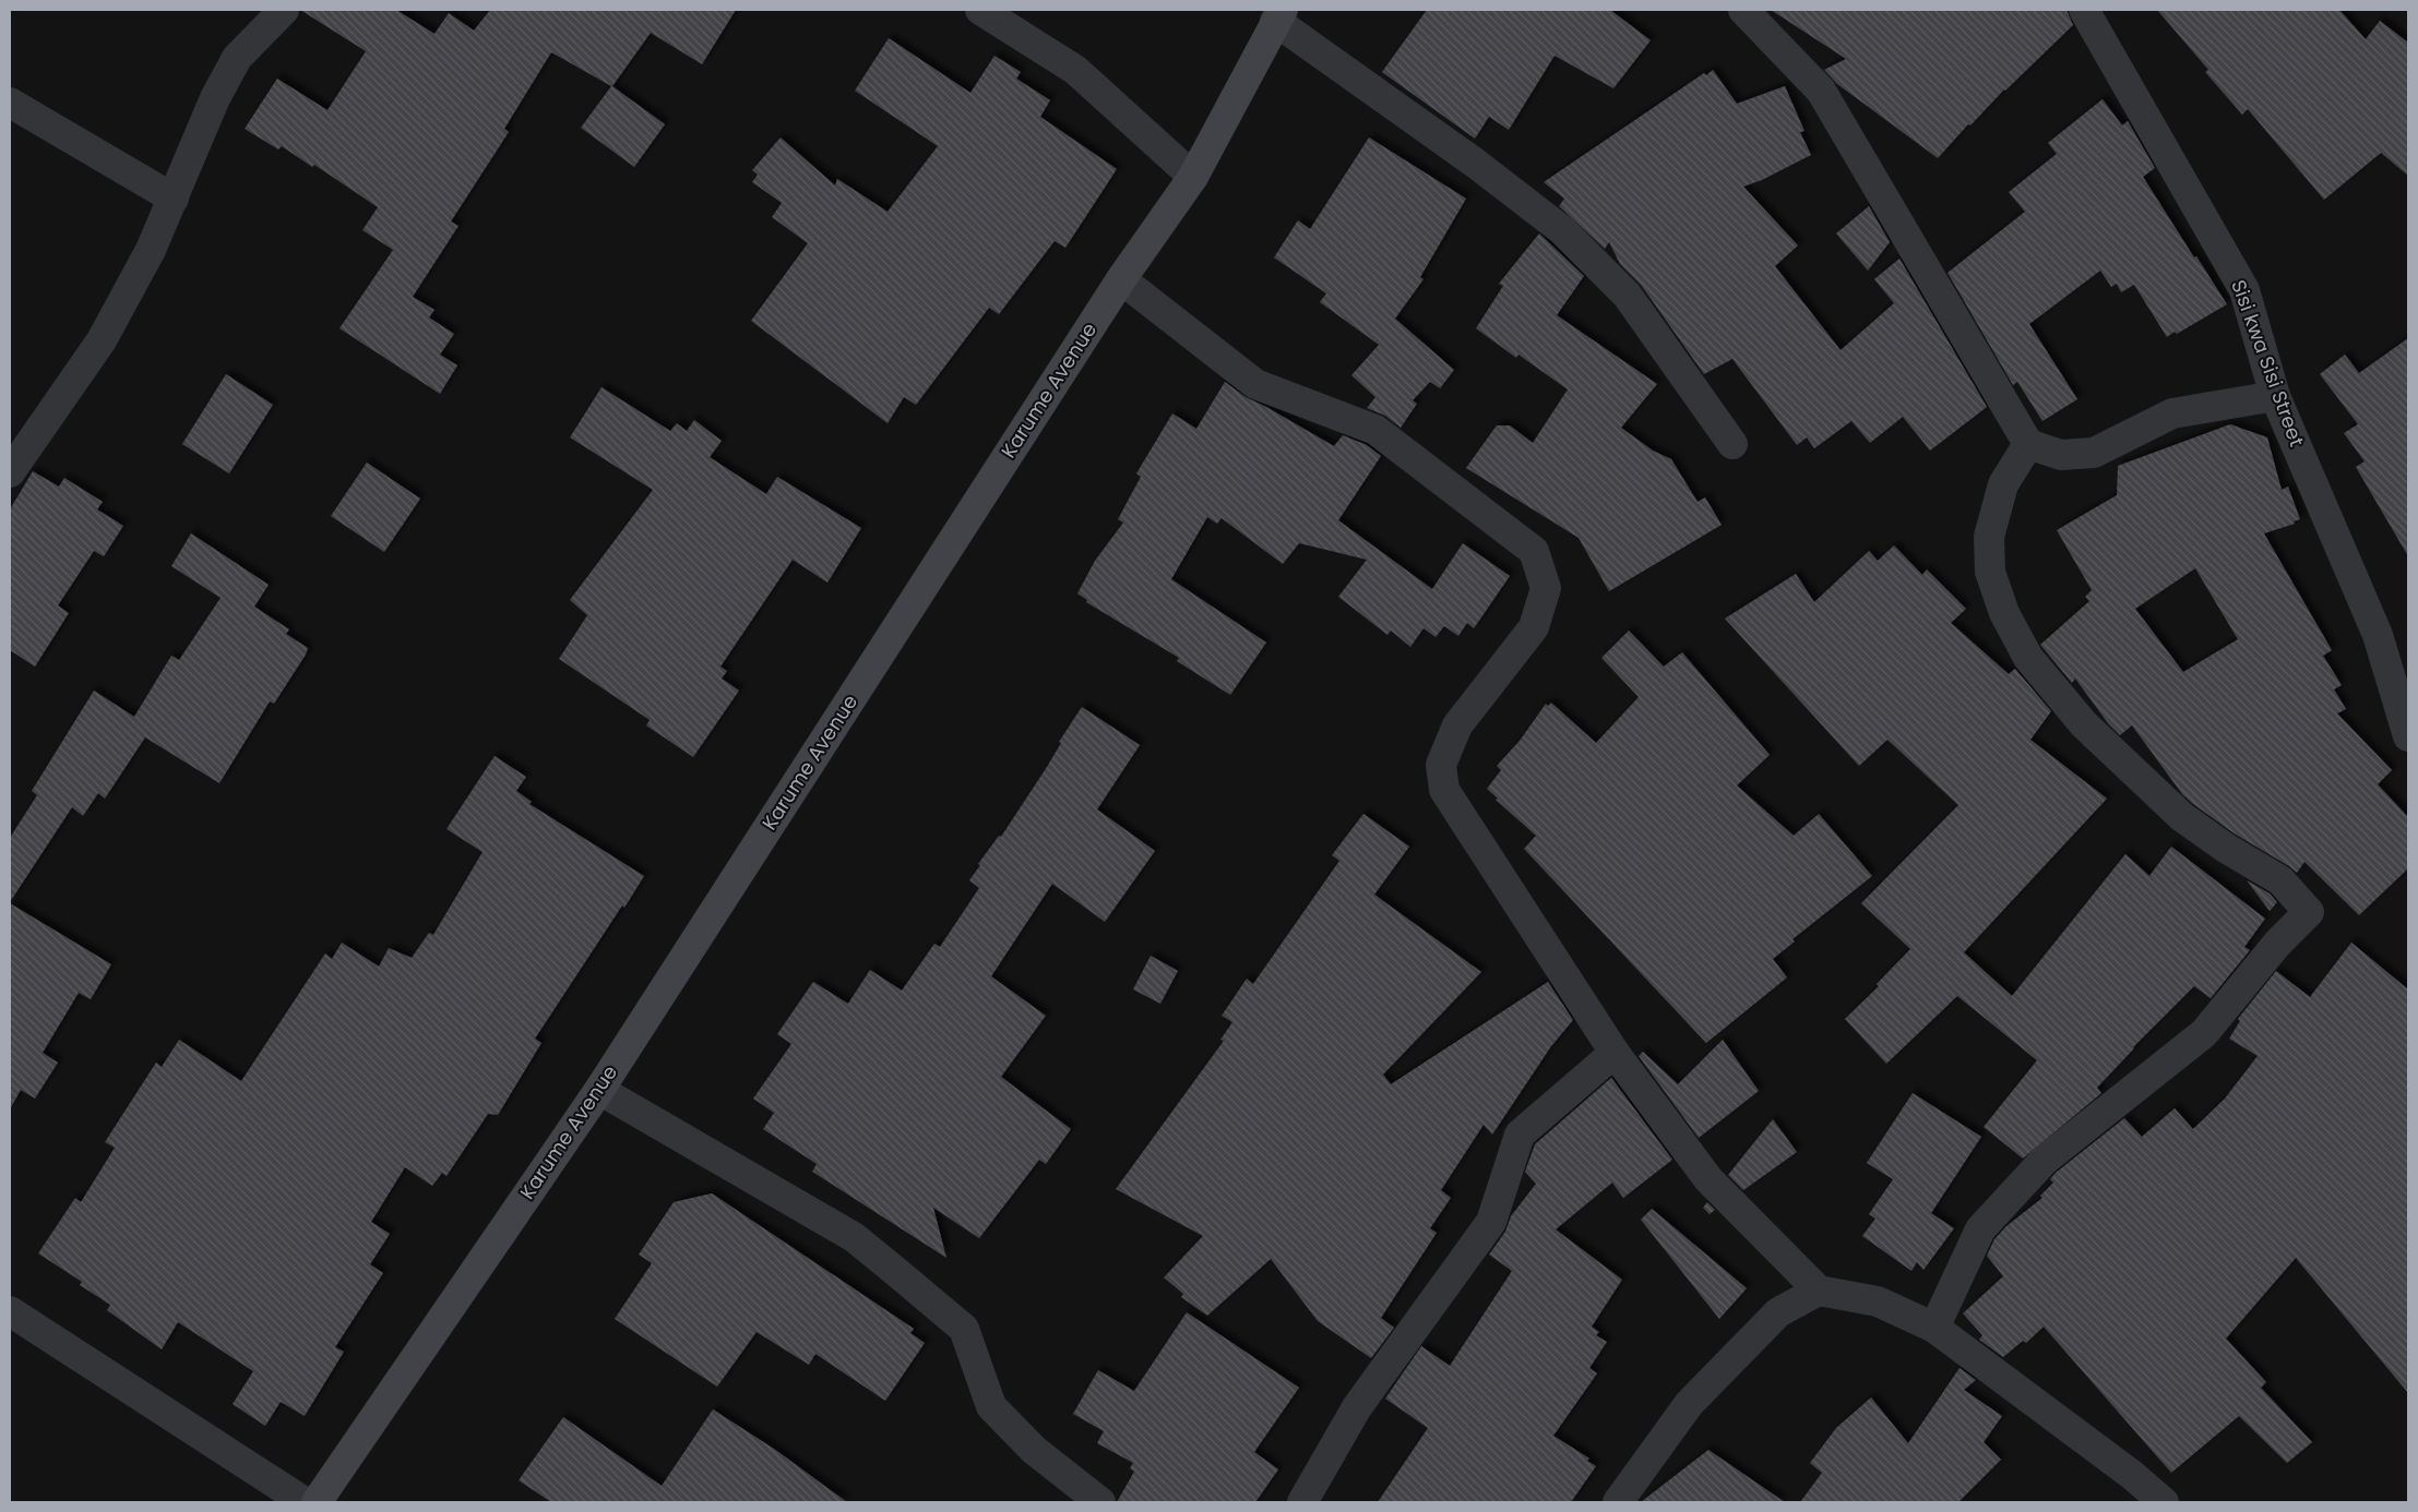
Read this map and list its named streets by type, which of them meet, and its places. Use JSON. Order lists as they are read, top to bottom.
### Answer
{
  "streets": {
    "main road": ["Karume Avenue"],
    "street": ["Sisi kwa Sisi Street"]
  }
}
